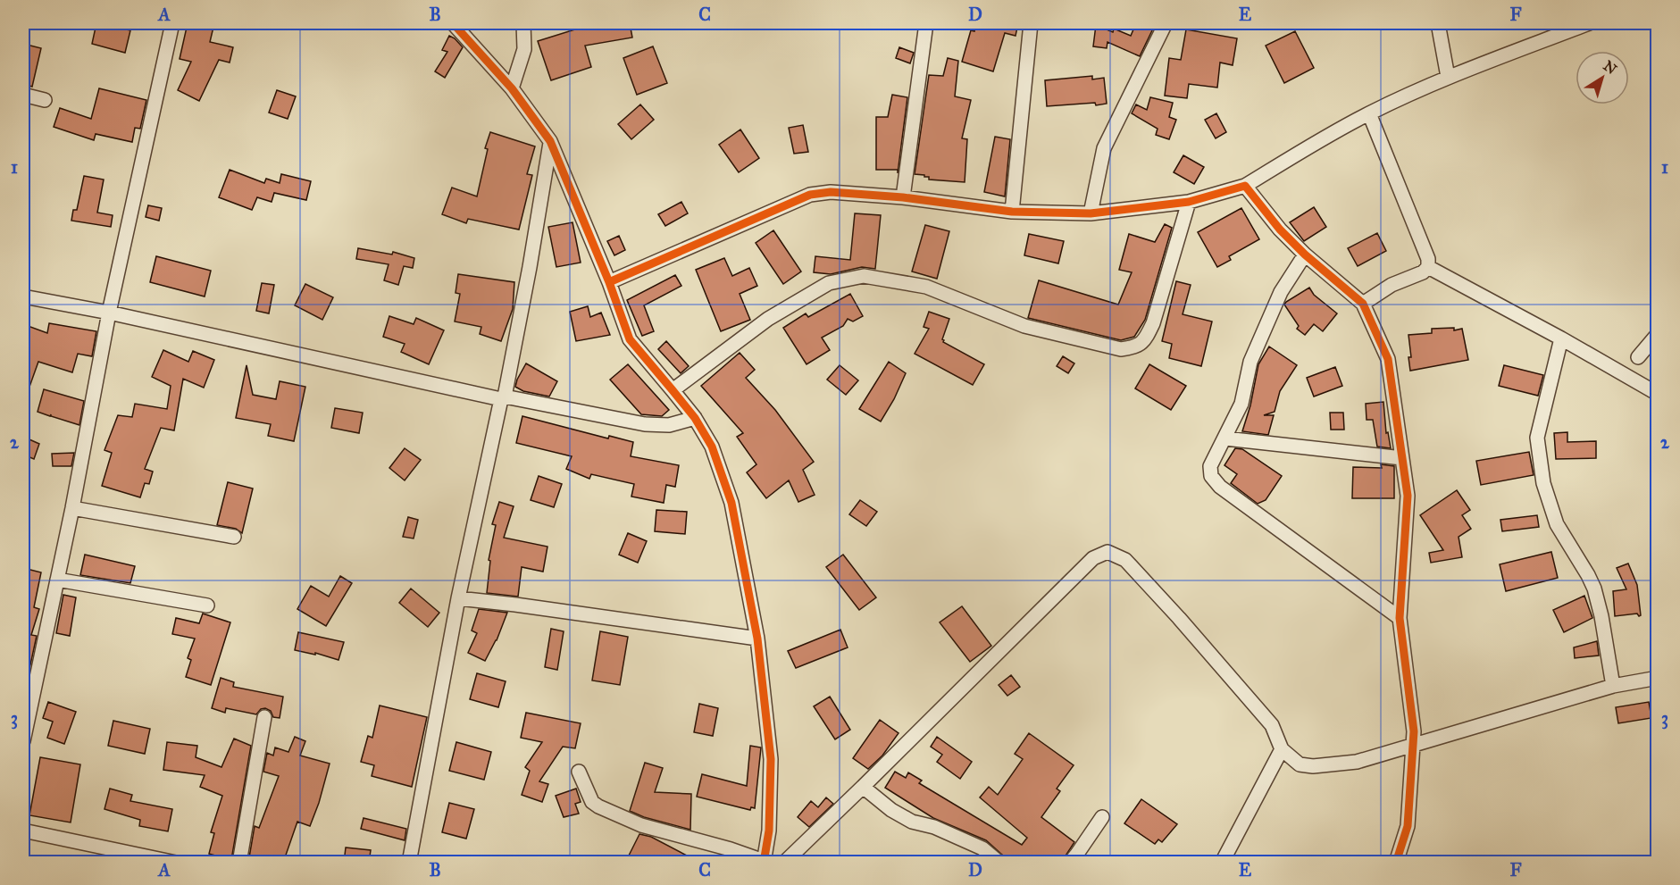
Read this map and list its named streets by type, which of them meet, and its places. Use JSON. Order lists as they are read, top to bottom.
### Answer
{
  "north": "top right",
  "grid": {
    "columns": [
      "A",
      "B",
      "C",
      "D",
      "E",
      "F"
    ],
    "rows": ["1", "2", "3"]
  }
}
